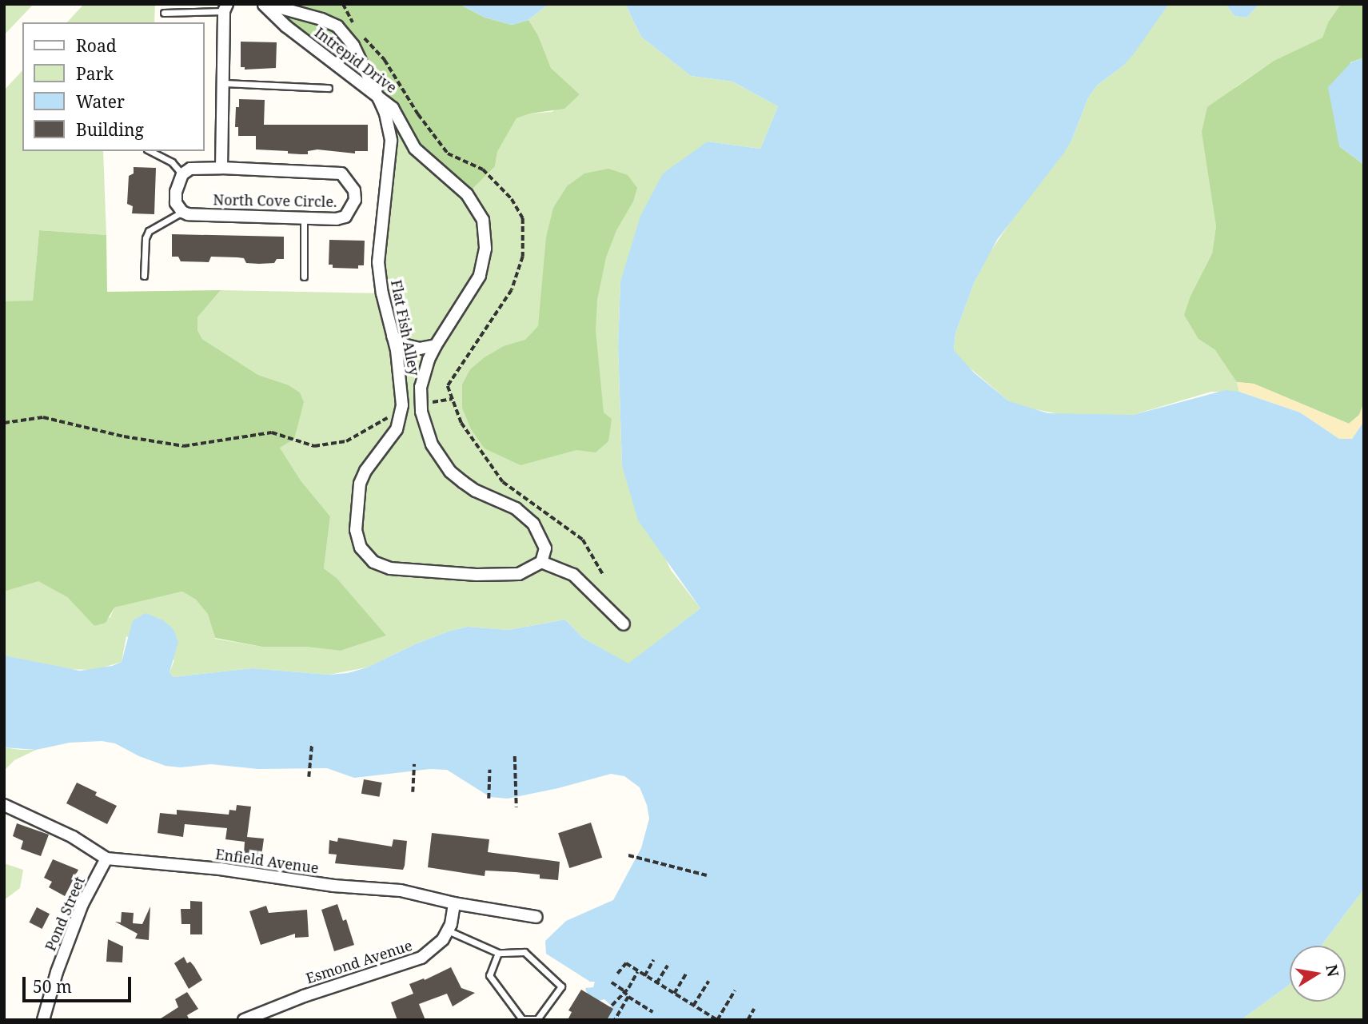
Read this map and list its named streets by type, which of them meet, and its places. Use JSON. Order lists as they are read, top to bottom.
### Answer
{
  "streets": {
    "street": [
      "Intrepid Drive",
      "North Cove Circle.",
      "Flat Fish Alley",
      "Enfield Avenue",
      "Pond Street",
      "Esmond Avenue"
    ]
  },
  "crossings": [
    ["Intrepid Drive", "Flat Fish Alley"],
    ["Enfield Avenue", "Pond Street"],
    ["Enfield Avenue", "Esmond Avenue"]
  ],
  "legend": [
    "Road",
    "Park",
    "Water",
    "Building"
  ],
  "scale_bar": "50 m",
  "north": "right"
}
